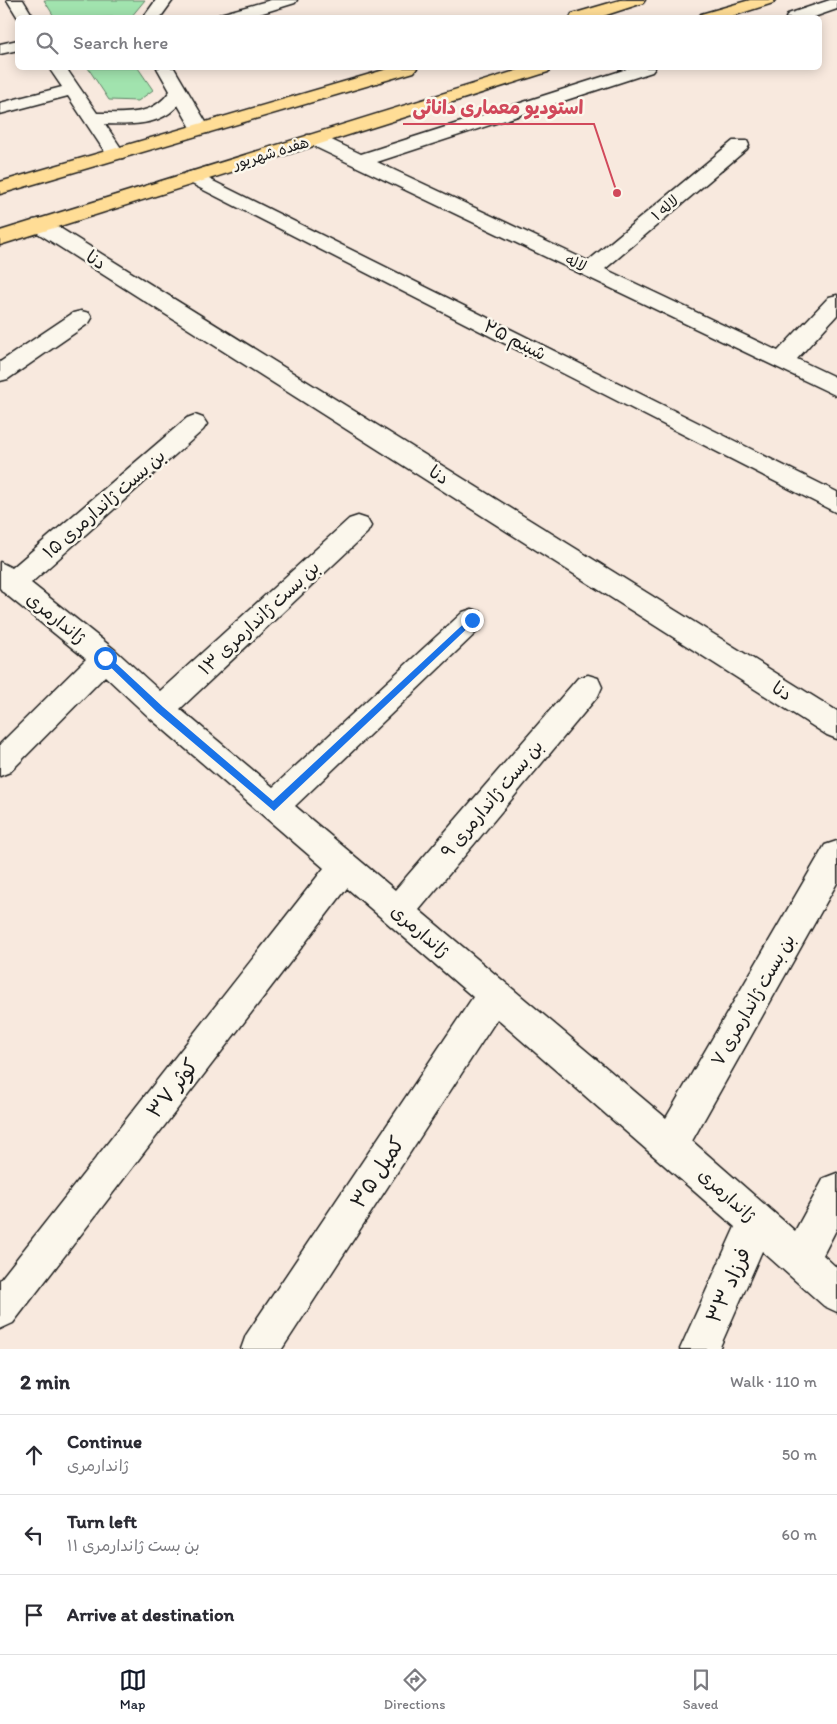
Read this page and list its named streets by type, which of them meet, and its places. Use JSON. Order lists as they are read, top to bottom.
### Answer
{
  "streets": {
    "main road": ["هفده شهریور"],
    "street": [
      "لاله ۱",
      "دنا",
      "لاله",
      "شبنم ۲۵",
      "بن بست ژاندارمری ۱۵",
      "ژاندارمری",
      "بن بست ژاندارمری ۱۳",
      "بن بست ژاندارمری ۹",
      "بن بست ژاندارمری ۷",
      "کوثر ۳۷",
      "کمیل ۳۵",
      "فرزاد ۳۳"
    ]
  },
  "crossings": [
    ["هفده شهریور", "دنا"],
    ["هفده شهریور", "لاله"],
    ["هفده شهریور", "شبنم ۲۵"],
    ["لاله ۱", "لاله"],
    ["بن بست ژاندارمری ۱۵", "ژاندارمری"],
    ["ژاندارمری", "بن بست ژاندارمری ۱۳"],
    ["ژاندارمری", "بن بست ژاندارمری ۹"],
    ["ژاندارمری", "بن بست ژاندارمری ۷"],
    ["ژاندارمری", "کوثر ۳۷"],
    ["ژاندارمری", "کمیل ۳۵"],
    ["ژاندارمری", "فرزاد ۳۳"]
  ],
  "places": ["استودیو معماری دانائی"],
  "page": {
    "search": "Search here",
    "heading": ["2 min", "Walk · 110 m"],
    "list": [
      ["Continue", "ژاندارمری", "50 m"],
      ["Turn left", "بن بست ژاندارمری ۱۱", "60 m"],
      "Arrive at destination"
    ],
    "nav": ["Map", "Directions", "Saved"]
  }
}
